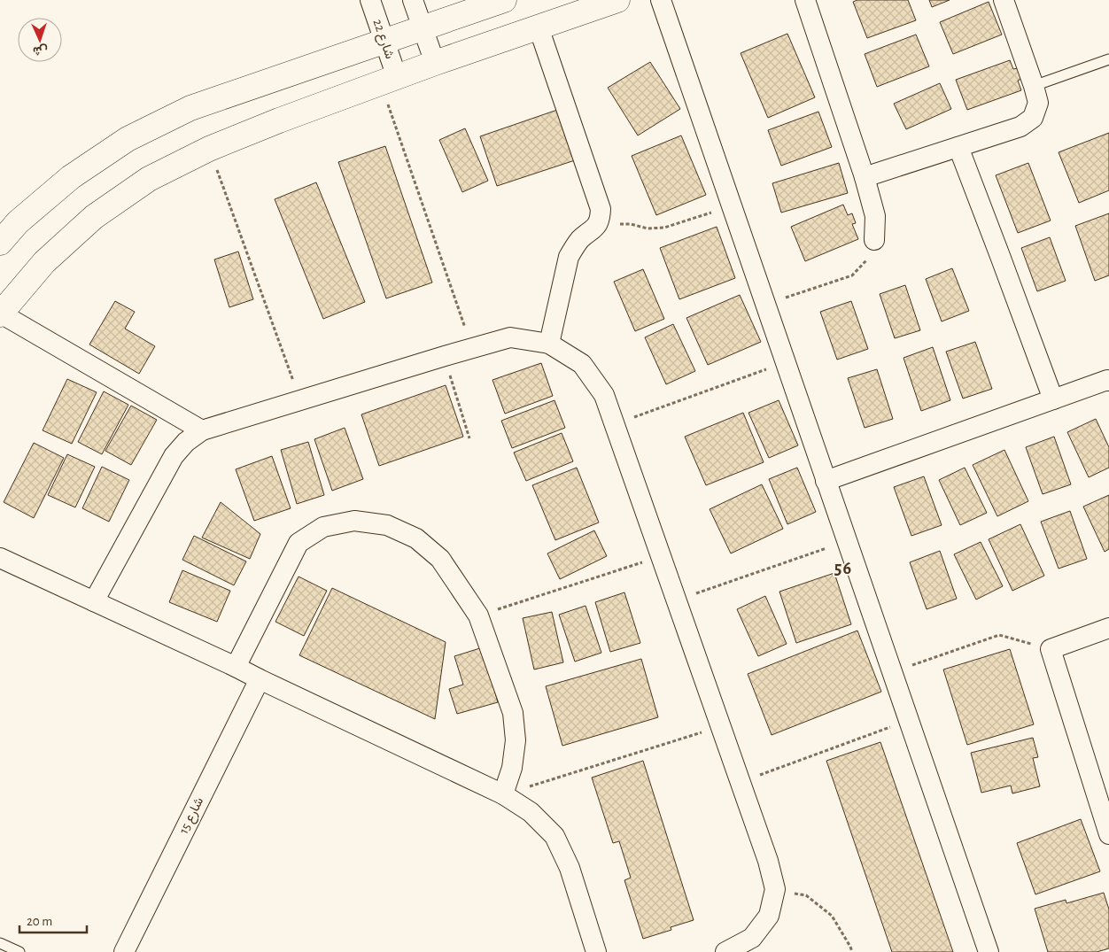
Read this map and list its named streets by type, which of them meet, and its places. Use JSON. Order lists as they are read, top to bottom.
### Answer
{
  "streets": {
    "street": ["شارع 22", "شارع 15"]
  },
  "districts": ["56"],
  "scale_bar": "20 m",
  "north": "bottom"
}
